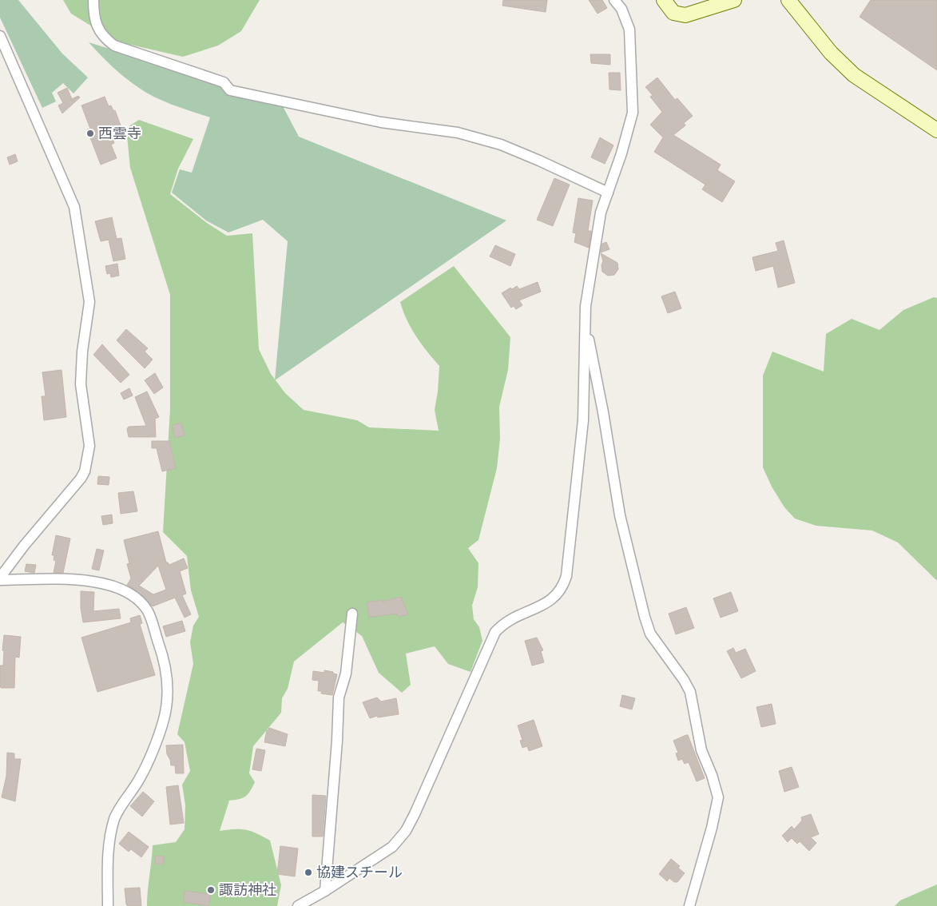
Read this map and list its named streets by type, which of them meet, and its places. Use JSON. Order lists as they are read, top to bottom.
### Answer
{
  "places": ["西雲寺", "協建スチール", "諏訪神社"]
}
